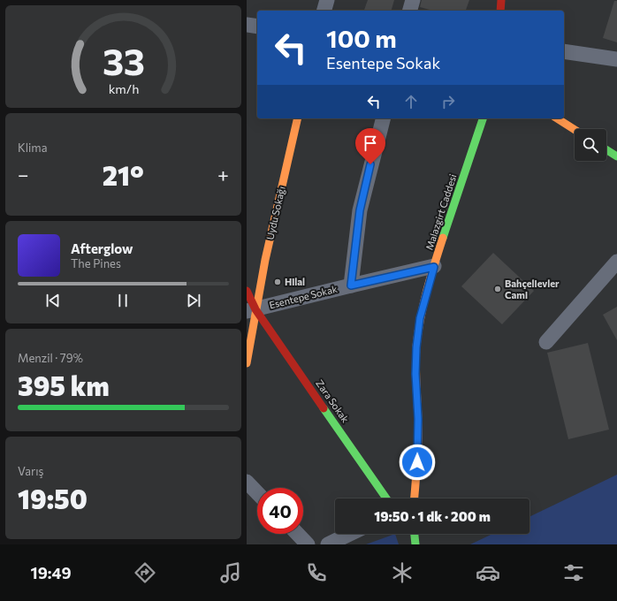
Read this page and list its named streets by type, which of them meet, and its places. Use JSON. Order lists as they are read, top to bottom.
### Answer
{
  "streets": {
    "street": [
      "Malazgirt Caddesi",
      "Uydu Sokağı",
      "Esentepe Sokak",
      "Zara Sokak"
    ]
  },
  "crossings": [
    ["Malazgirt Caddesi", "Esentepe Sokak"],
    ["Uydu Sokağı", "Esentepe Sokak"],
    ["Uydu Sokağı", "Zara Sokak"],
    ["Esentepe Sokak", "Zara Sokak"]
  ],
  "places": ["Hilal", "Bahçelievler Cami"],
  "page": {
    "turn": ["100 m", "Esentepe Sokak"],
    "tile": [
      "Klima",
      ["Menzil · 79%", "395 km"],
      ["Varış", "19:50"]
    ],
    "heat": ["−", "21°", "+"],
    "song": ["Afterglow", "The Pines"],
    "limit": "40",
    "trip": "19:50 · 1 dk · 200 m",
    "tabs": "19:49",
    "gauge": ["33", "km/h"]
  }
}
